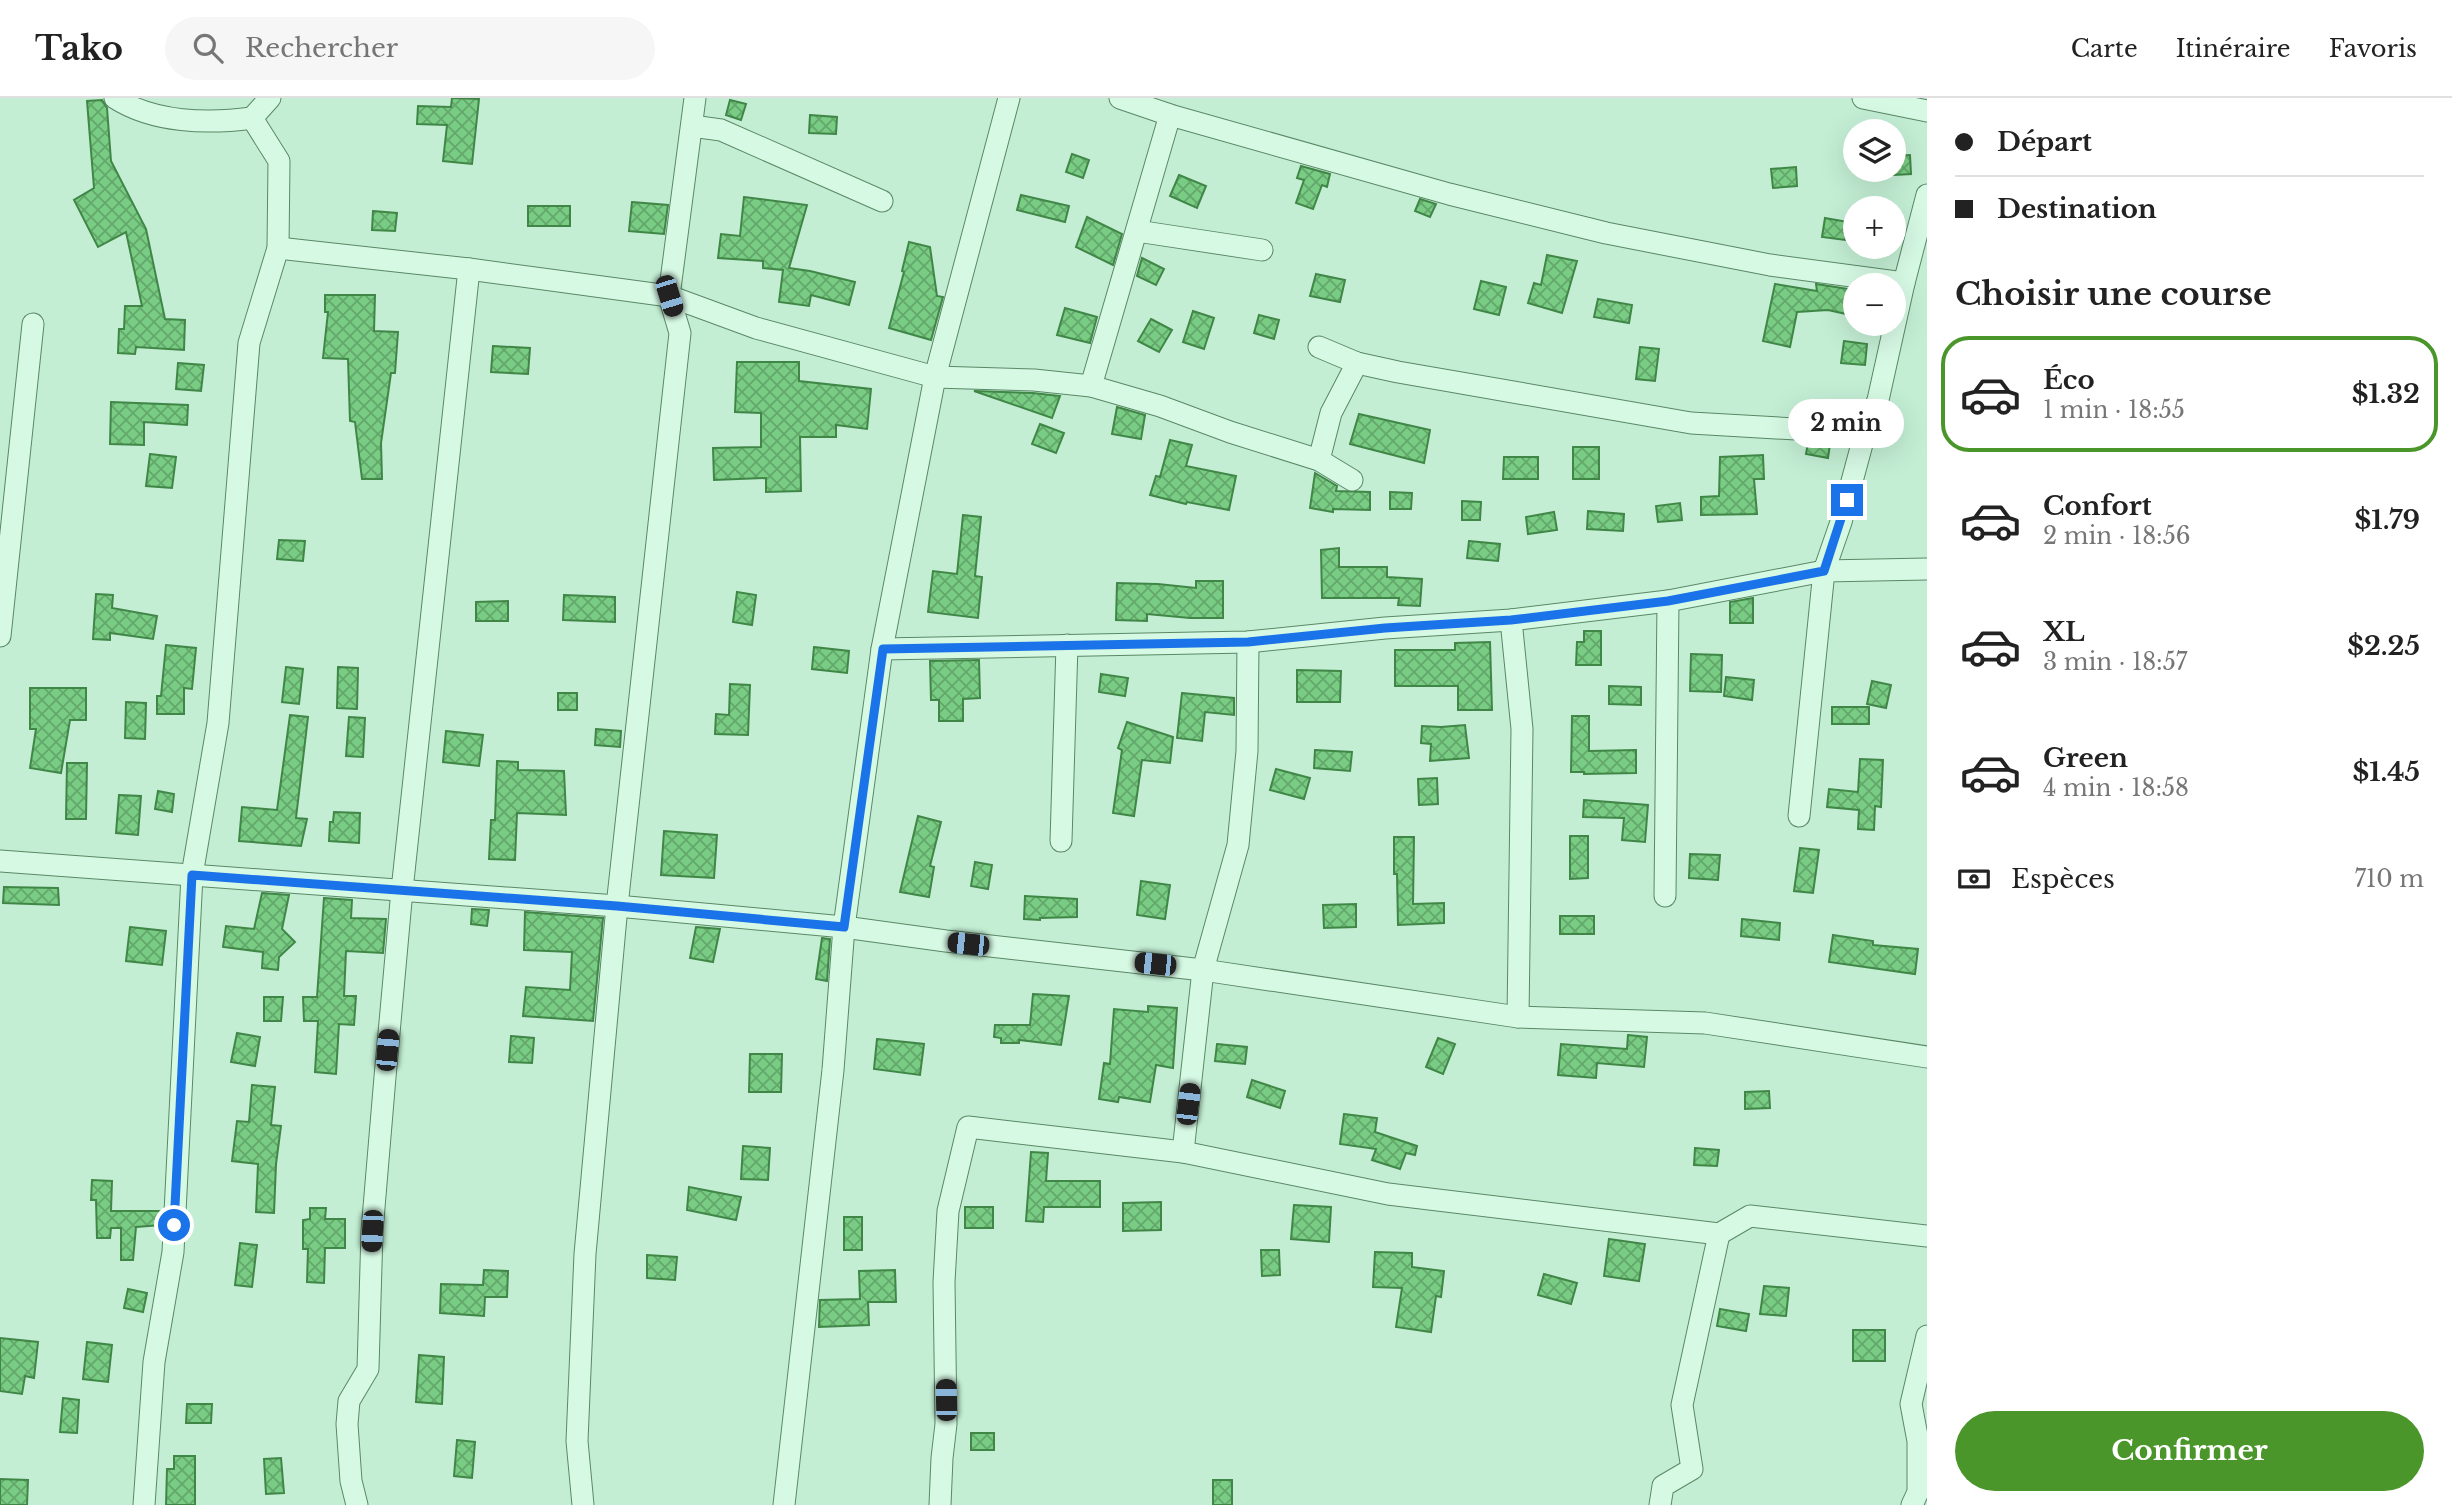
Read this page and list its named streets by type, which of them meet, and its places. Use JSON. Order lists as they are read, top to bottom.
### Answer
{
  "page": {
    "header": "Tako",
    "search": "Rechercher",
    "nav": ["Carte", "Itinéraire", "Favoris"],
    "banner": ["Départ", "Destination"],
    "map_buttons": ["+", "−"],
    "heading": "Choisir une course",
    "list": [
      {
        "name": "Éco",
        "note": "1 min · 18:55",
        "value": "$1.32"
      },
      {
        "name": "Confort",
        "note": "2 min · 18:56",
        "value": "$1.79"
      },
      {
        "name": "XL",
        "note": "3 min · 18:57",
        "value": "$2.25"
      },
      {
        "name": "Green",
        "note": "4 min · 18:58",
        "value": "$1.45"
      }
    ],
    "bubble": "2 min",
    "pay": ["Espèces", "710 m"],
    "buttons": "Confirmer"
  }
}
